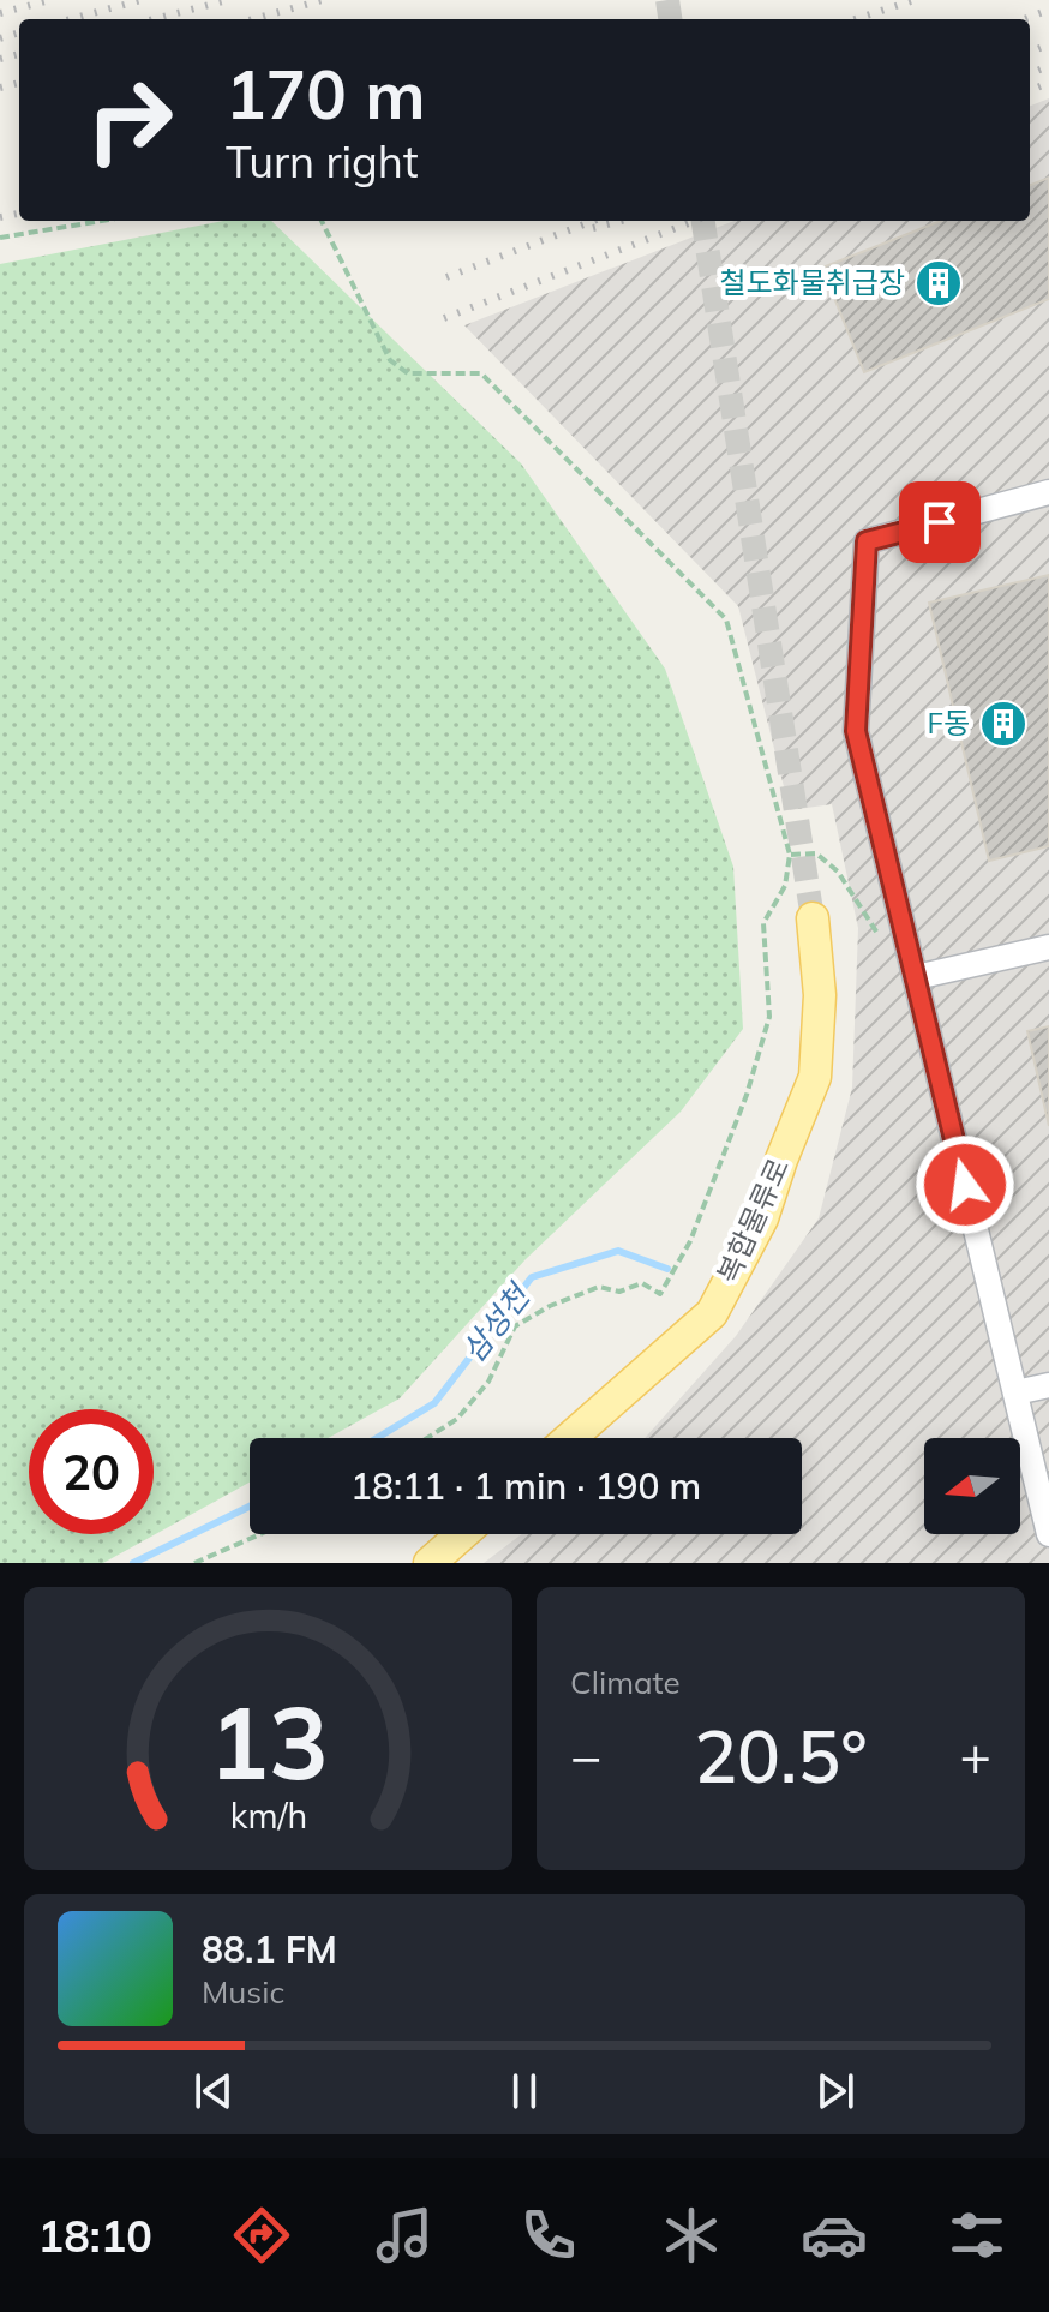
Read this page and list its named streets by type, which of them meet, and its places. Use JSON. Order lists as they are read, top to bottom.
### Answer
{
  "streets": {
    "main road": ["복합물류로"]
  },
  "water": ["삼성천"],
  "places": {
    "building": ["철도화물취급장", "F동"]
  },
  "north": "left",
  "page": {
    "turn": ["170 m", "Turn right"],
    "limit": "20",
    "trip": "18:11 · 1 min · 190 m",
    "tile": "Climate",
    "heat": ["−", "20.5°", "+"],
    "song": ["88.1 FM", "Music"],
    "tabs": "18:10",
    "gauge": ["13", "km/h"]
  }
}
